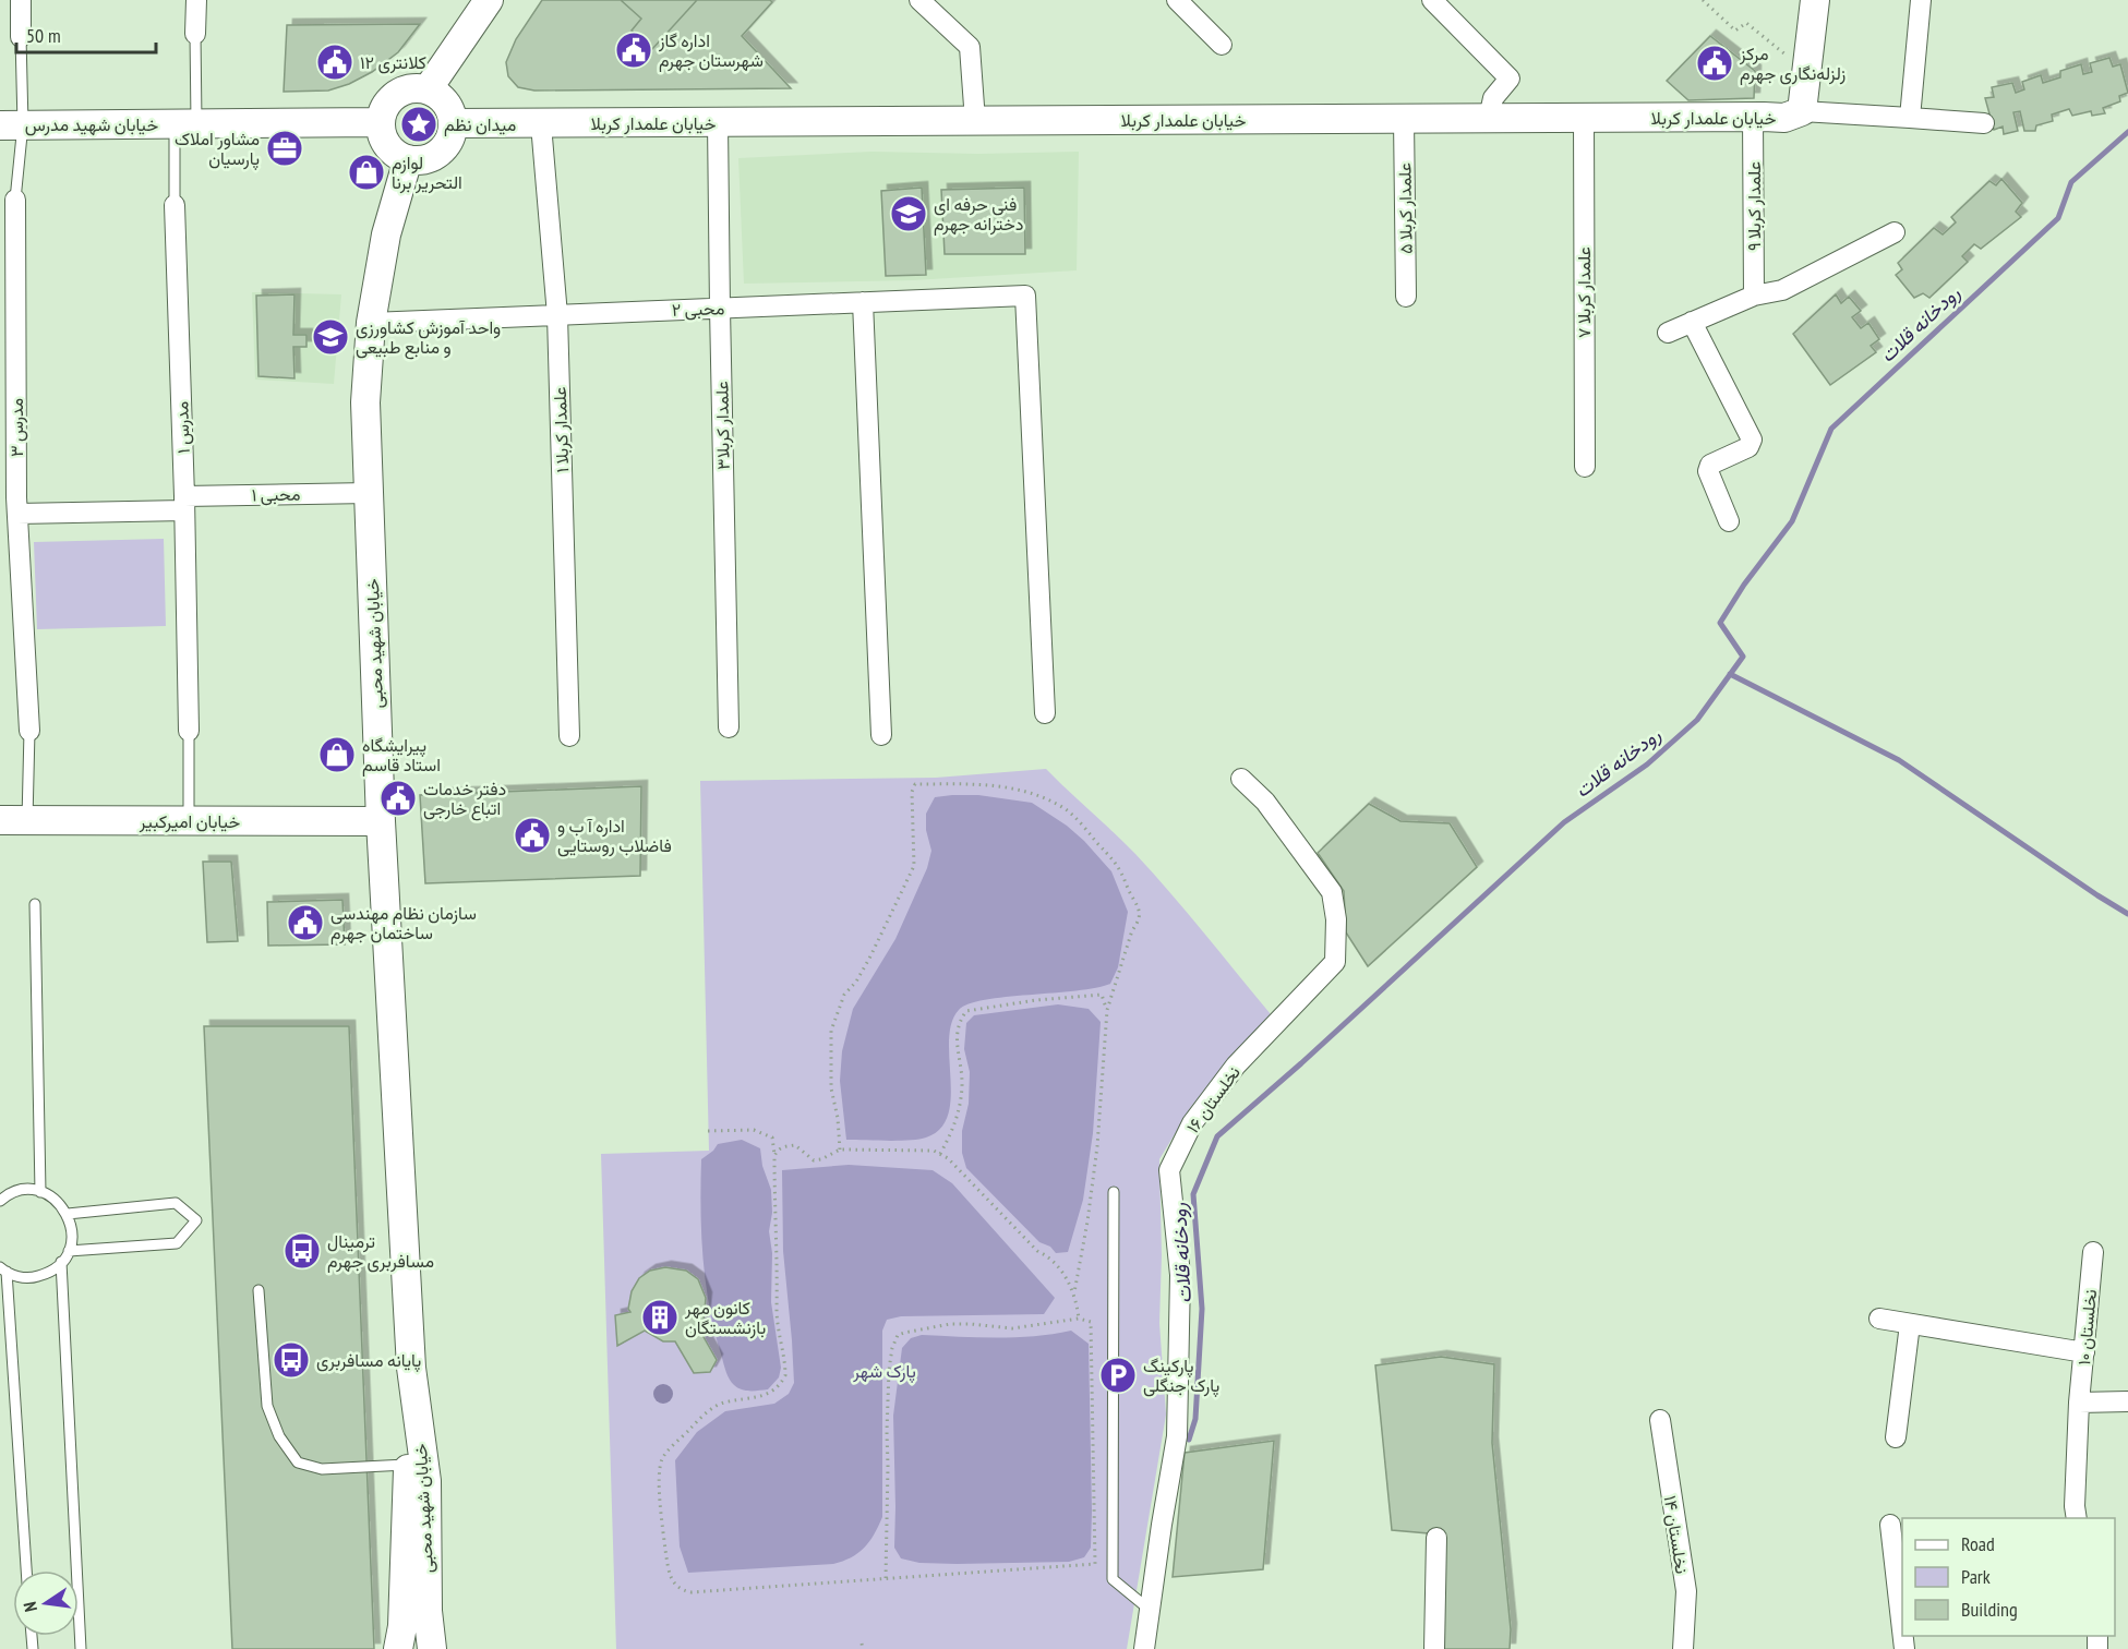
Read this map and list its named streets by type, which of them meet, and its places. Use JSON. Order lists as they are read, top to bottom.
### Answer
{
  "streets": {
    "street": [
      "خیابان علمدار کربلا",
      "خیابان شهید مدرس",
      "علمدار کربلا ۹",
      "علمدار کربلا ۵",
      "علمدار کربلا ۷",
      "محبی ۲",
      "علمدار کربلا۳",
      "مدرس ۳",
      "مدرس ۱",
      "علمدار کربلا ۱",
      "محبی ۱",
      "خیابان شهید محبی",
      "خیابان امیرکبیر",
      "نخلستان ۱۶",
      "نخلستان ۱۰",
      "نخلستان ۱۴"
    ]
  },
  "crossings": [
    ["خیابان علمدار کربلا", "خیابان شهید مدرس"],
    ["خیابان علمدار کربلا", "علمدار کربلا ۹"],
    ["خیابان علمدار کربلا", "علمدار کربلا ۵"],
    ["خیابان علمدار کربلا", "علمدار کربلا ۷"],
    ["خیابان علمدار کربلا", "علمدار کربلا۳"],
    ["خیابان علمدار کربلا", "علمدار کربلا ۱"],
    ["خیابان علمدار کربلا", "خیابان شهید محبی"],
    ["خیابان شهید مدرس", "مدرس ۳"],
    ["خیابان شهید مدرس", "مدرس ۱"],
    ["خیابان شهید مدرس", "خیابان شهید محبی"],
    ["محبی ۲", "علمدار کربلا۳"],
    ["محبی ۲", "علمدار کربلا ۱"],
    ["محبی ۲", "خیابان شهید محبی"],
    ["مدرس ۳", "محبی ۱"],
    ["مدرس ۱", "محبی ۱"],
    ["محبی ۱", "خیابان شهید محبی"],
    ["خیابان شهید محبی", "خیابان امیرکبیر"]
  ],
  "water": ["رودخانه قلات"],
  "parks": ["پارک شهر"],
  "places": {
    "public building": [
      "اداره گاز شهرستان جهرم",
      "کلانتری ۱۲",
      "مرکز زلزله‌نگاری جهرم",
      "دفتر خدمات اتباع خارجی",
      "اداره آ ب و فاضلاب روستایی",
      "سازمان نظام مهندسی ساختمان جهرم"
    ],
    "place": ["میدان نظم"],
    "office": ["مشاور املاک پارسیان"],
    "shop": ["لوازم التحریر برنا", "پیرایشگاه استاد قاسم"],
    "school or university": ["فنی حرفه ای دخترانه جهرم", "واحد آموزش کشاورزی و منابع طبیعی"],
    "bus stop": ["ترمینال مسافربری جهرم", "پایانه مسافربری"],
    "building": ["کانون مهر بازنشستگان"],
    "parking": ["پارکینگ پارک جنگلی"]
  },
  "legend": ["Road", "Park", "Building"],
  "scale_bar": "50 m",
  "north": "left"
}
